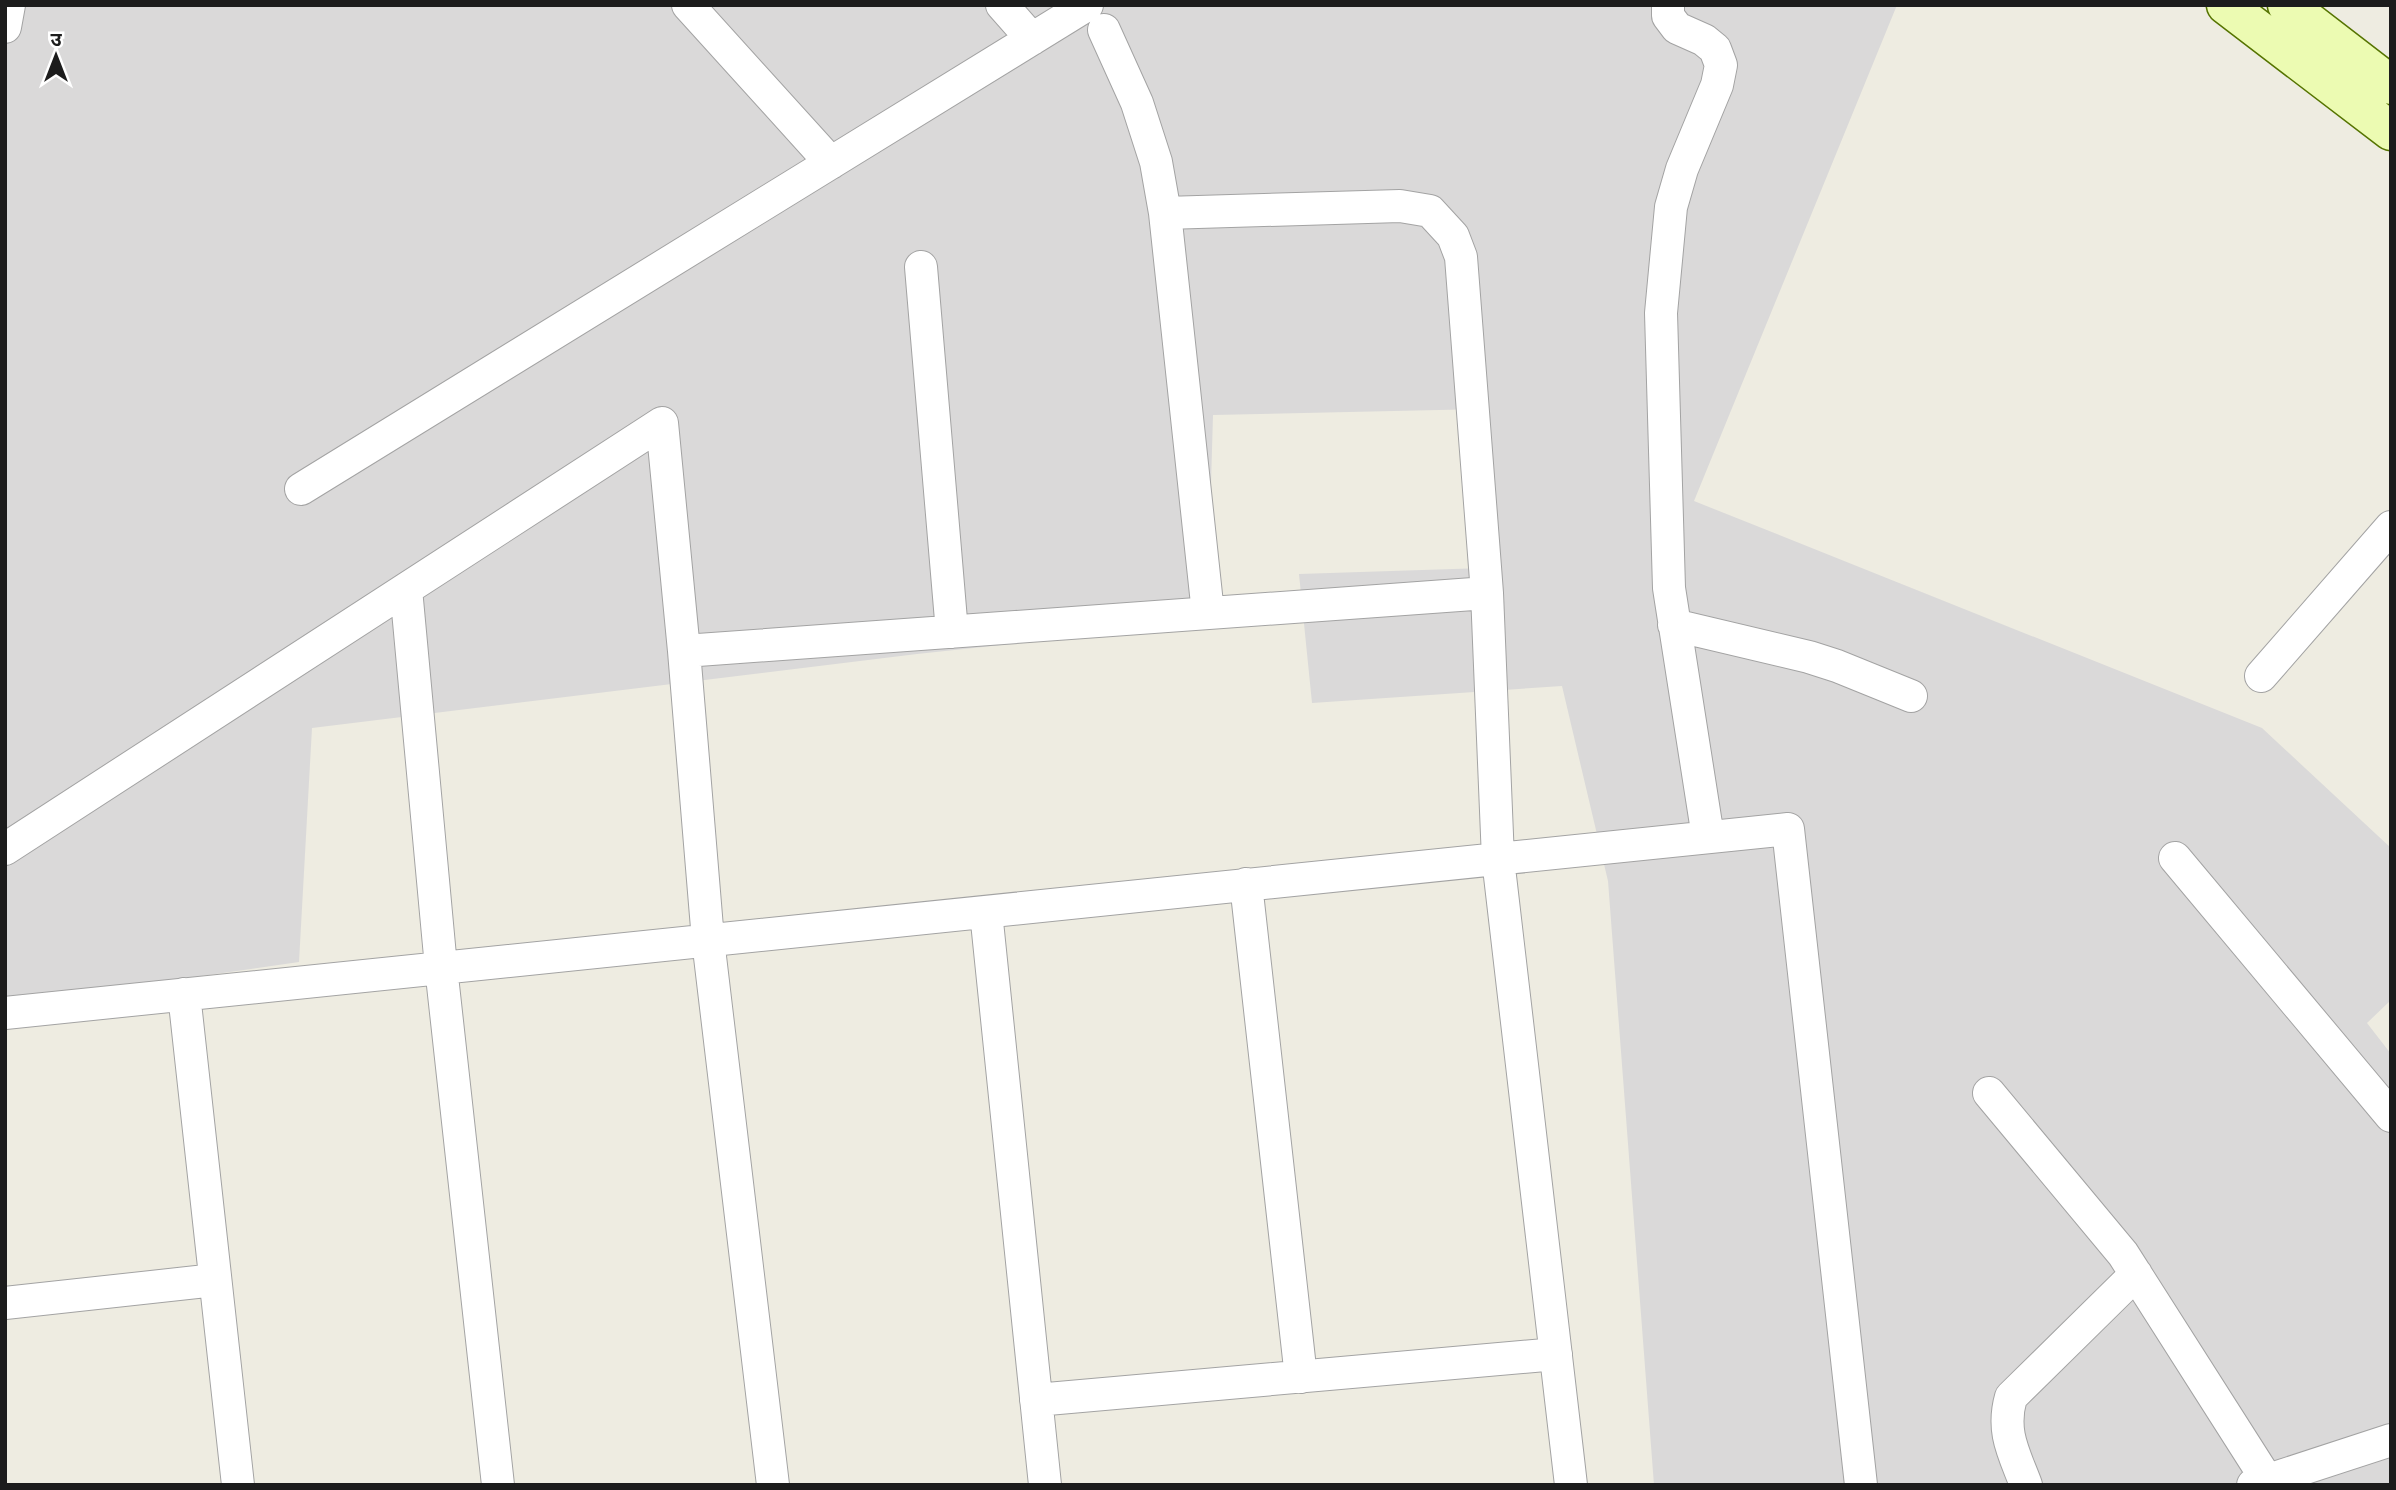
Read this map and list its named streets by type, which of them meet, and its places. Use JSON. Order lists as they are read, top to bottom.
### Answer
{
  "north": "top"
}
